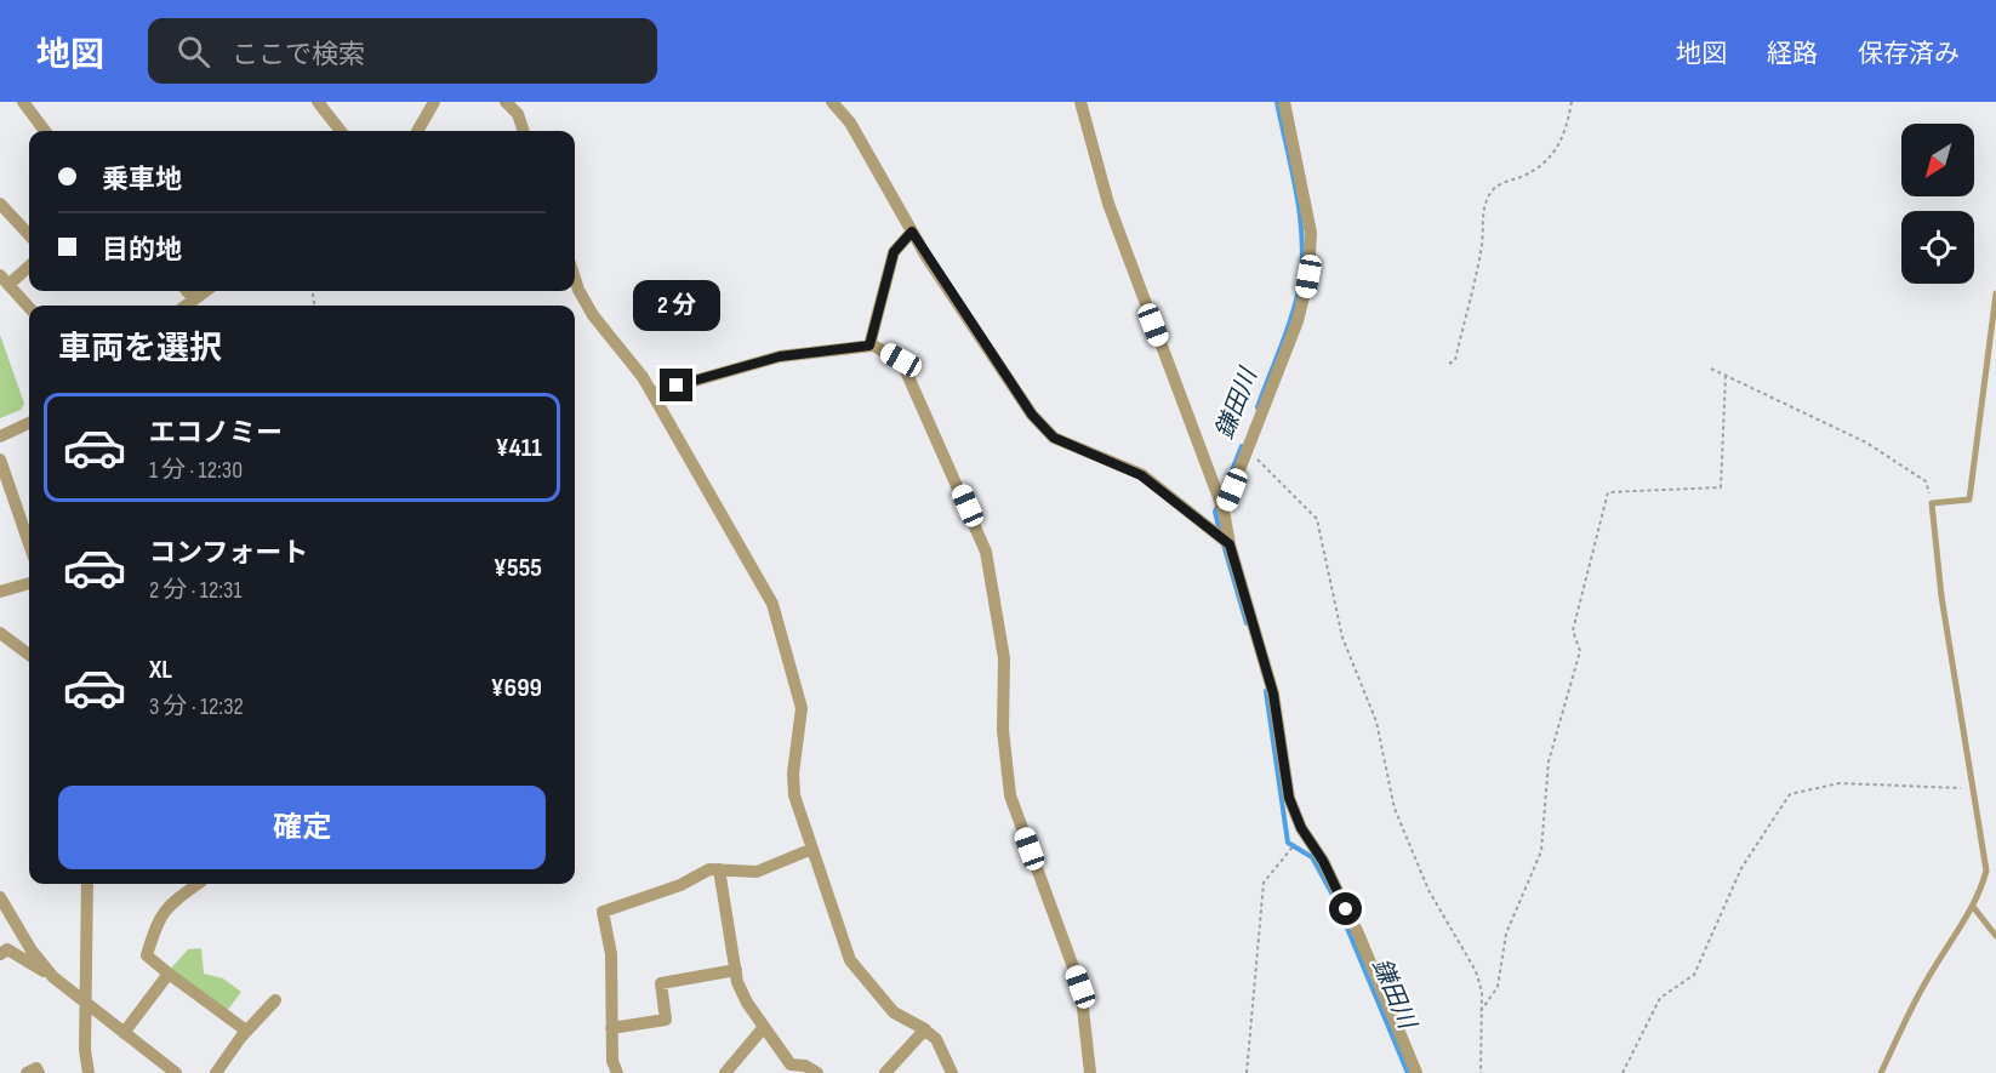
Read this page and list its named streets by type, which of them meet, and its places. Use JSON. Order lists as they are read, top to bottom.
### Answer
{
  "water": ["鎌田川"],
  "north": "bottom left",
  "page": {
    "header": "地図",
    "search": "ここで検索",
    "nav": ["地図", "経路", "保存済み"],
    "banner": ["乗車地", "目的地"],
    "bubble": "2 分",
    "heading": "車両を選択",
    "list": [
      {
        "name": "エコノミー",
        "note": "1 分 · 12:30",
        "value": "¥411"
      },
      {
        "name": "コンフォート",
        "note": "2 分 · 12:31",
        "value": "¥555"
      },
      {
        "name": "XL",
        "note": "3 分 · 12:32",
        "value": "¥699"
      }
    ],
    "buttons": "確定"
  }
}
